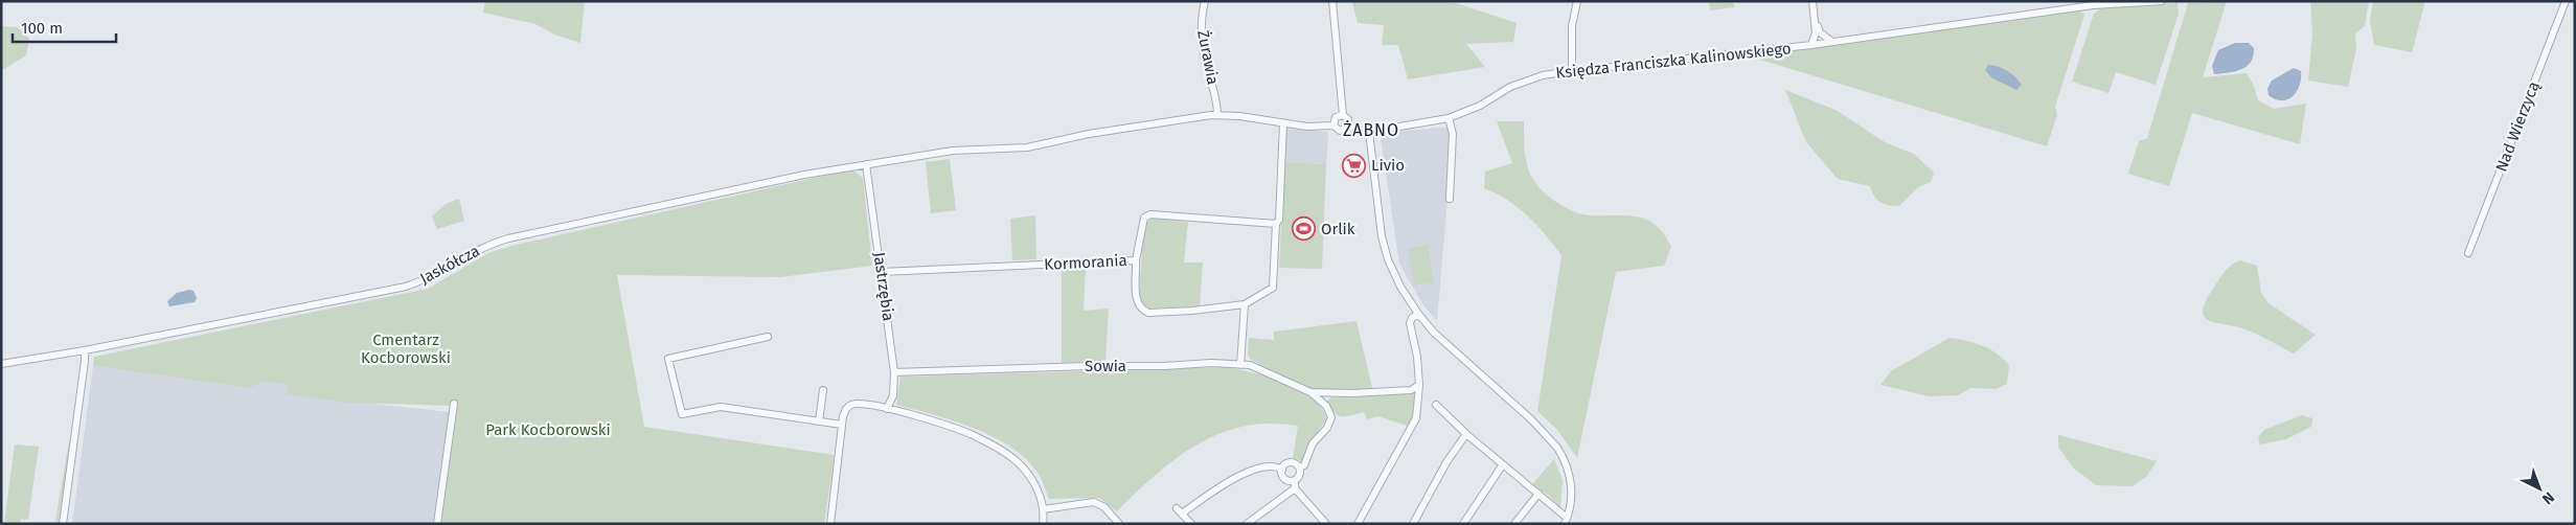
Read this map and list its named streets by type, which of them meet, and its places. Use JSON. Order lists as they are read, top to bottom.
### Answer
{
  "streets": {
    "street": [
      "Żurawia",
      "Księdza Franciszka Kalinowskiego",
      "Nad Wierzycą",
      "Kormorania",
      "Jaskółcza",
      "Jastrzębia",
      "Sowia"
    ]
  },
  "crossings": [
    ["Kormorania", "Jastrzębia"],
    ["Jaskółcza", "Jastrzębia"],
    ["Jastrzębia", "Sowia"]
  ],
  "districts": ["ŻABNO"],
  "parks": ["Cmentarz Kocborowski", "Park Kocborowski"],
  "places": {
    "supermarket": ["Livio"],
    "sports": ["Orlik"]
  },
  "scale_bar": "100 m",
  "north": "bottom right"
}
